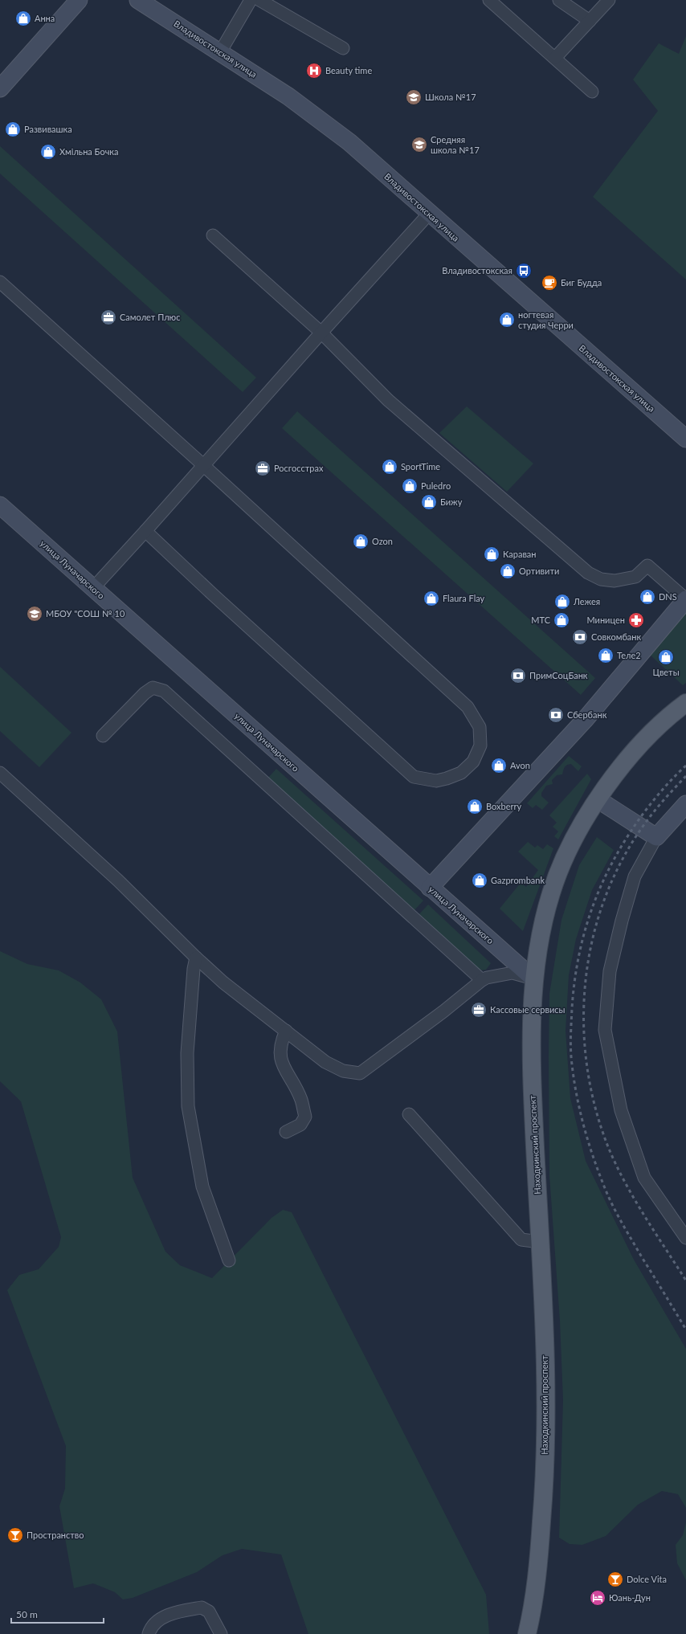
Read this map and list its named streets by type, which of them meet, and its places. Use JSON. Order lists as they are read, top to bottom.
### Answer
{
  "streets": {
    "main road": ["Владивостокская улица", "улица Луначарского", "Находкинский проспект"]
  },
  "crossings": [
    ["улица Луначарского", "Находкинский проспект"]
  ],
  "places": {
    "shop": [
      "Анна",
      "Развивашка",
      "Хмільна Бочка",
      "ногтевая студия Черри",
      "SportTime",
      "Puledro",
      "Бижу",
      "Ozon",
      "Караван",
      "Ортивити",
      "DNS",
      "Flaura Flay",
      "Лежея",
      "МТС",
      "Теле2",
      "Цветы",
      "Avon",
      "Boxberry",
      "Gazprombank"
    ],
    "hospital": ["Beauty time"],
    "school or university": ["Школа №17", "Средняя школа №17", "МБОУ \"СОШ № 10"],
    "bus stop": ["Владивостокская"],
    "cafe": ["Биг Будда"],
    "office": ["Самолет Плюс", "Росгосстрах", "Кассовые сервисы"],
    "pharmacy": ["Миницен"],
    "bank": ["Совкомбанк", "ПримСоцБанк", "Сбербанк"],
    "bar": ["Пространство", "Dolce Vita"],
    "hotel": ["Юань-Дун"]
  },
  "scale_bar": "50 m"
}
